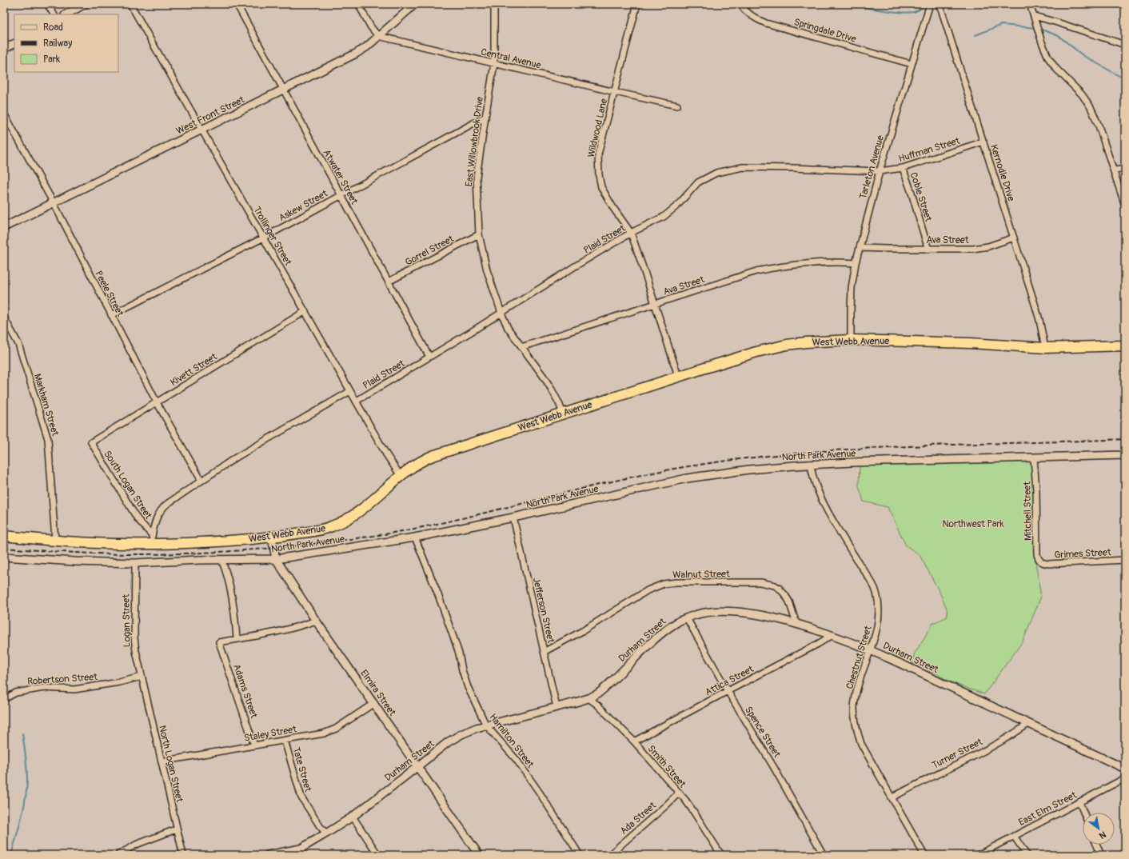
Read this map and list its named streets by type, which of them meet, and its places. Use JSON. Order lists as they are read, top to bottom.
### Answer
{
  "streets": {
    "highway": ["West Webb Avenue"],
    "street": [
      "Springdale Drive",
      "Central Avenue",
      "West Front Street",
      "Wildwood Lane",
      "East Willowbrook Drive",
      "Huffman Street",
      "Tarleton Avenue",
      "Kernodle Drive",
      "Atwater Street",
      "Coble Street",
      "Askew Street",
      "Trollinger Street",
      "Plaid Street",
      "Ava Street",
      "Gorrel Street",
      "Peele Street",
      "Kivett Street",
      "Markham Street",
      "North Park Avenue",
      "South Logan Street",
      "Mitchell Street",
      "Grimes Street",
      "Walnut Street",
      "Jefferson Street",
      "Logan Street",
      "Durham Street",
      "Chestnut Street",
      "Robertson Street",
      "Attica Street",
      "Adams Street",
      "Elmira Street",
      "Spence Street",
      "Staley Street",
      "Hamilton Street",
      "Turner Street",
      "North Logan Street",
      "Smith Street",
      "Tate Street",
      "East Elm Street",
      "Ada Street"
    ]
  },
  "crossings": [
    ["Springdale Drive", "Tarleton Avenue"],
    ["Central Avenue", "West Front Street"],
    ["Central Avenue", "Wildwood Lane"],
    ["Central Avenue", "East Willowbrook Drive"],
    ["West Front Street", "Atwater Street"],
    ["West Front Street", "Trollinger Street"],
    ["West Front Street", "Peele Street"],
    ["Wildwood Lane", "Plaid Street"],
    ["Wildwood Lane", "Ava Street"],
    ["Wildwood Lane", "West Webb Avenue"],
    ["East Willowbrook Drive", "Askew Street"],
    ["East Willowbrook Drive", "Plaid Street"],
    ["East Willowbrook Drive", "Ava Street"],
    ["East Willowbrook Drive", "Gorrel Street"],
    ["East Willowbrook Drive", "West Webb Avenue"],
    ["Huffman Street", "Tarleton Avenue"],
    ["Huffman Street", "Kernodle Drive"],
    ["Huffman Street", "Coble Street"],
    ["Huffman Street", "Plaid Street"],
    ["Tarleton Avenue", "Plaid Street"],
    ["Tarleton Avenue", "Ava Street"],
    ["Tarleton Avenue", "West Webb Avenue"],
    ["Kernodle Drive", "Ava Street"],
    ["Kernodle Drive", "West Webb Avenue"],
    ["Atwater Street", "Askew Street"],
    ["Atwater Street", "Plaid Street"],
    ["Atwater Street", "Gorrel Street"],
    ["Coble Street", "Ava Street"],
    ["Askew Street", "Trollinger Street"],
    ["Askew Street", "Peele Street"],
    ["Trollinger Street", "Plaid Street"],
    ["Trollinger Street", "West Webb Avenue"],
    ["Trollinger Street", "Kivett Street"],
    ["Plaid Street", "Peele Street"],
    ["Plaid Street", "West Webb Avenue"],
    ["Plaid Street", "South Logan Street"],
    ["Peele Street", "Kivett Street"],
    ["West Webb Avenue", "Markham Street"],
    ["West Webb Avenue", "South Logan Street"],
    ["West Webb Avenue", "Elmira Street"],
    ["Kivett Street", "South Logan Street"],
    ["North Park Avenue", "Mitchell Street"],
    ["North Park Avenue", "Jefferson Street"],
    ["North Park Avenue", "Logan Street"],
    ["North Park Avenue", "Chestnut Street"],
    ["North Park Avenue", "Elmira Street"],
    ["North Park Avenue", "Hamilton Street"],
    ["Mitchell Street", "Grimes Street"],
    ["Walnut Street", "Jefferson Street"],
    ["Walnut Street", "Durham Street"],
    ["Jefferson Street", "Durham Street"],
    ["Logan Street", "Robertson Street"],
    ["Logan Street", "North Logan Street"],
    ["Durham Street", "Chestnut Street"],
    ["Durham Street", "Attica Street"],
    ["Durham Street", "Elmira Street"],
    ["Durham Street", "Spence Street"],
    ["Durham Street", "Hamilton Street"],
    ["Durham Street", "Turner Street"],
    ["Durham Street", "Smith Street"],
    ["Durham Street", "Tate Street"],
    ["Chestnut Street", "Turner Street"],
    ["Robertson Street", "North Logan Street"],
    ["Attica Street", "Spence Street"],
    ["Attica Street", "Smith Street"],
    ["Adams Street", "Staley Street"],
    ["Elmira Street", "Staley Street"],
    ["Staley Street", "North Logan Street"],
    ["Staley Street", "Tate Street"],
    ["Smith Street", "Ada Street"]
  ],
  "parks": ["Northwest Park"],
  "legend": ["Road", "Railway", "Park"],
  "north": "bottom right"
}
